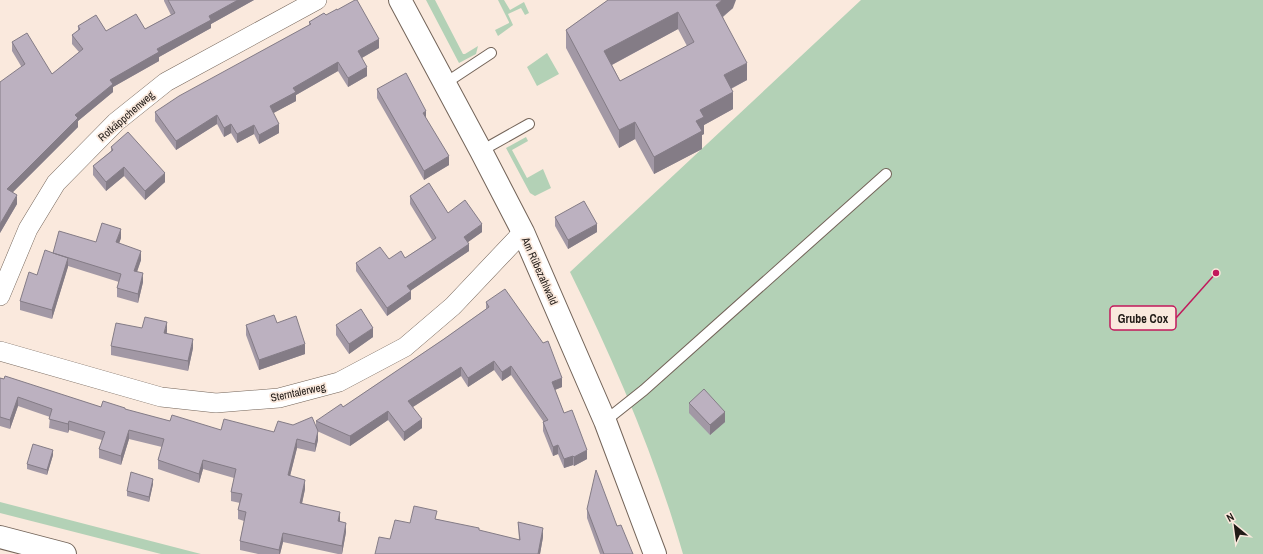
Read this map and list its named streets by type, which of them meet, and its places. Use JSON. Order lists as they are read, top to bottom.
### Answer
{
  "streets": {
    "street": ["Rotkäppchenweg", "Am Rübezahlwald", "Sterntalerweg"]
  },
  "crossings": [
    ["Am Rübezahlwald", "Sterntalerweg"]
  ],
  "places": ["Grube Cox"],
  "north": "top left"
}
